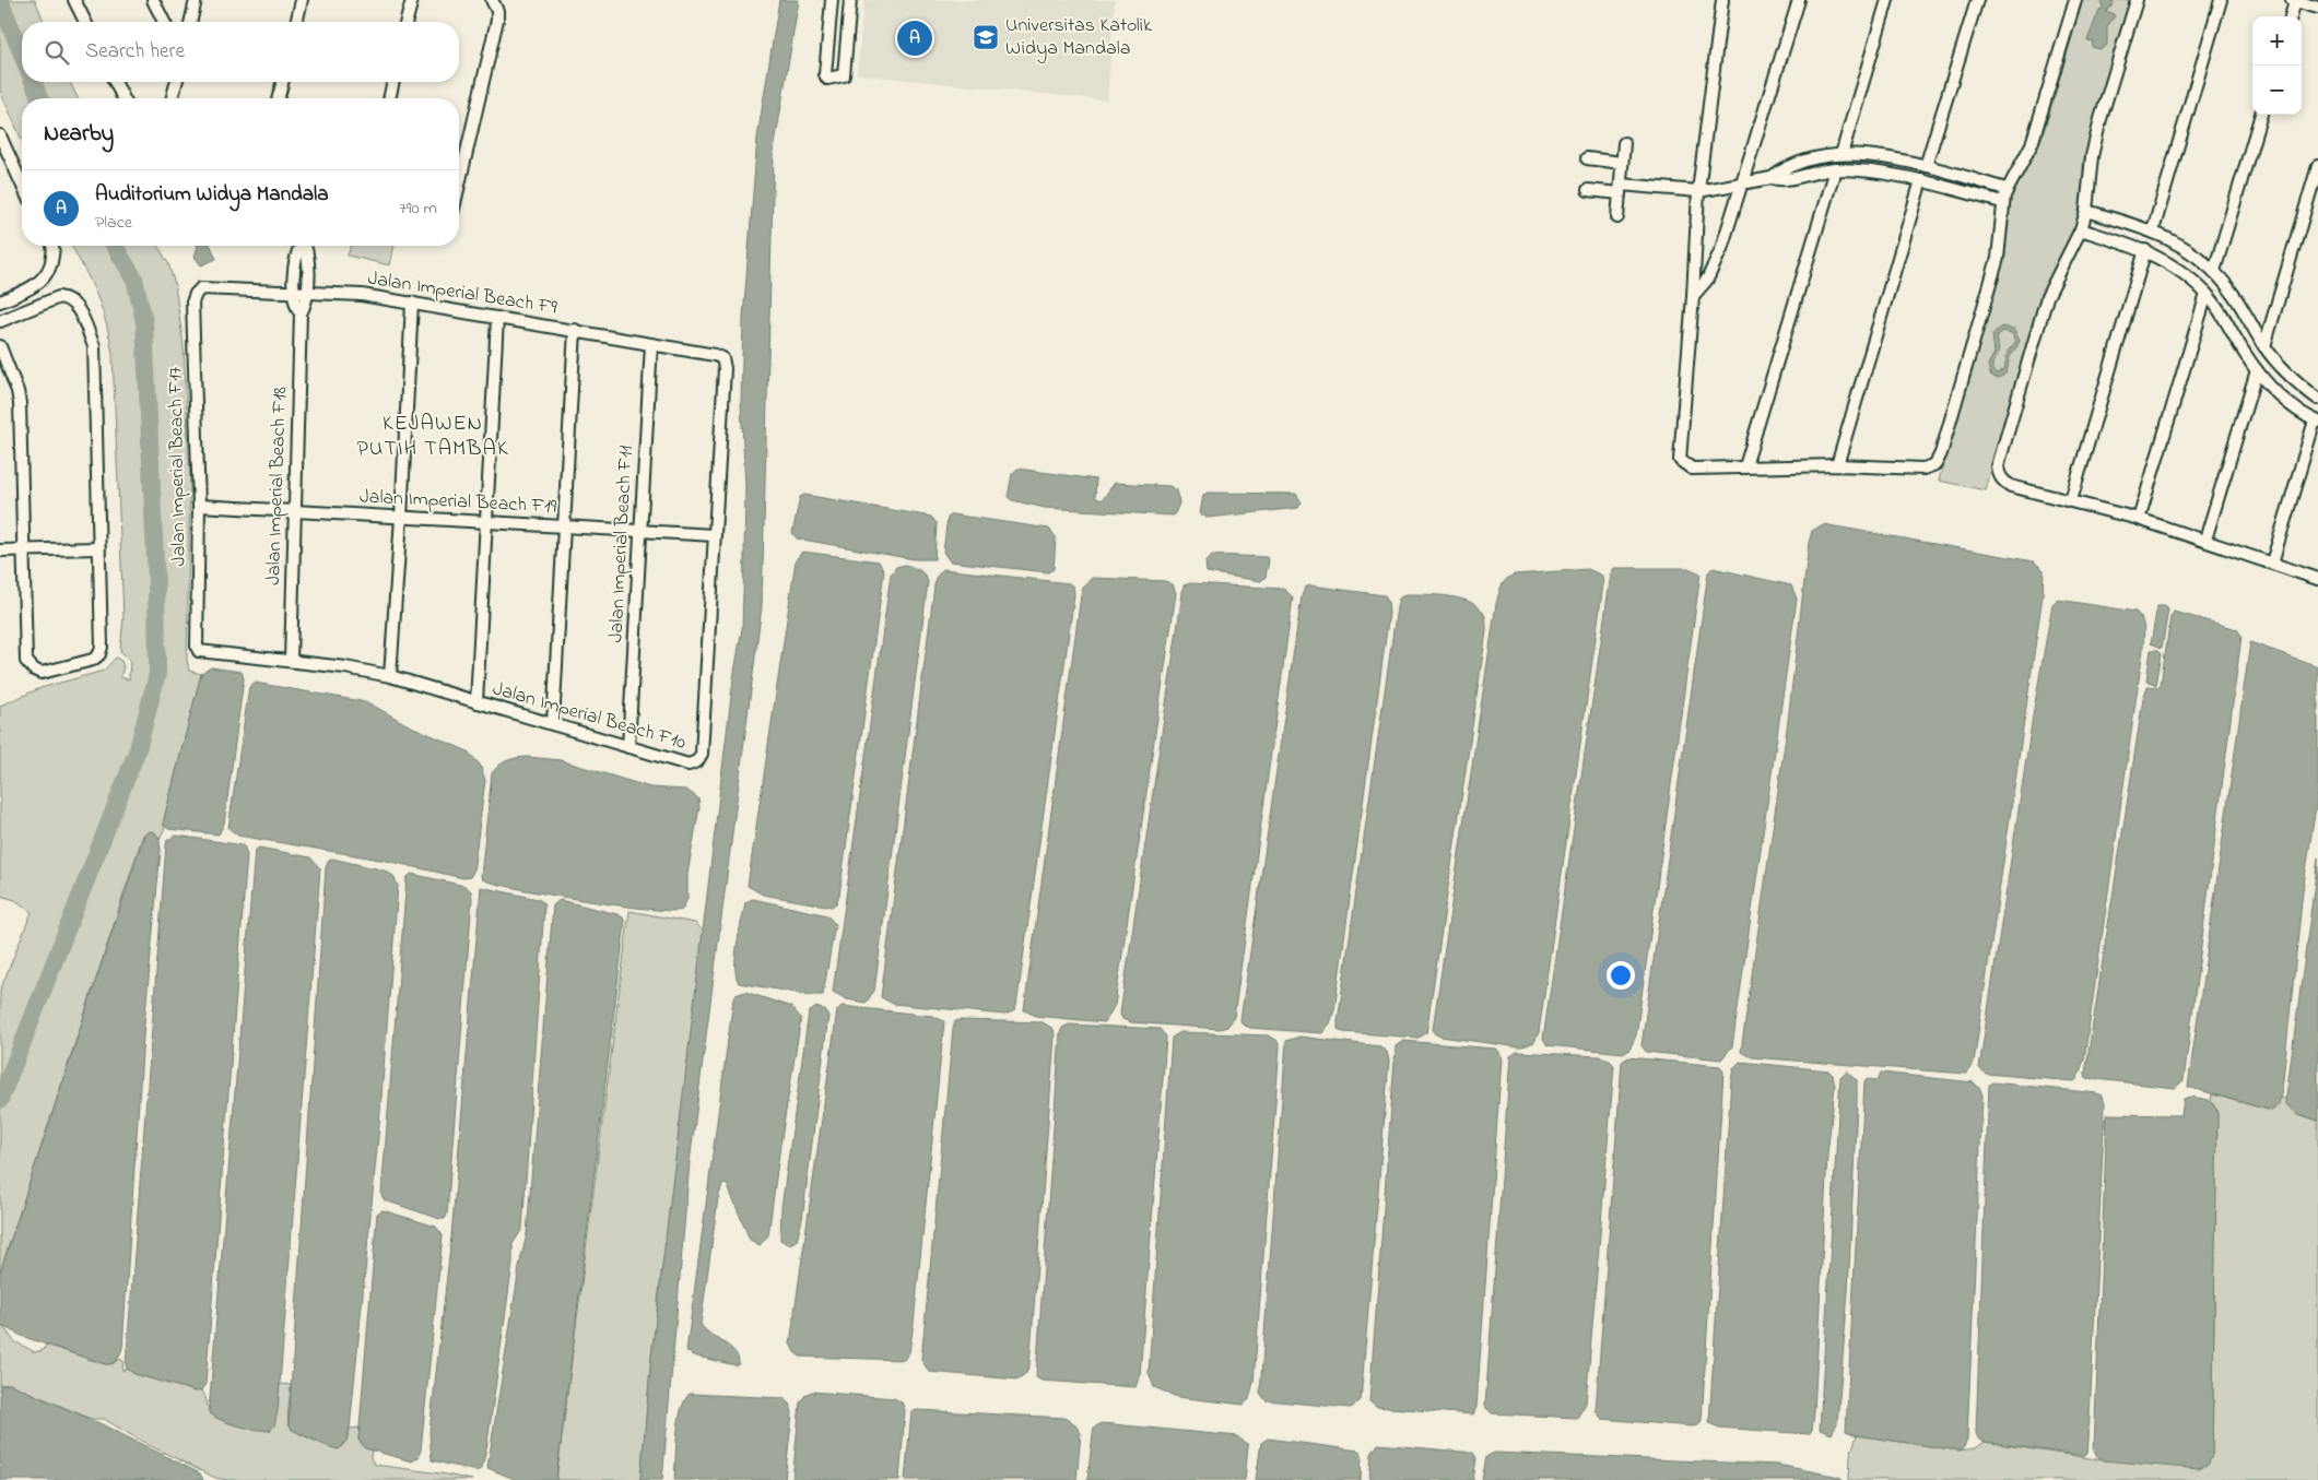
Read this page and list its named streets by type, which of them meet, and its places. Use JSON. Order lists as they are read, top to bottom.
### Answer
{
  "streets": {
    "street": [
      "Jalan Imperial Beach F9",
      "Jalan Imperial Beach F17",
      "Jalan Imperial Beach F18",
      "Jalan Imperial Beach F19",
      "Jalan Imperial Beach F11",
      "Jalan Imperial Beach F10"
    ]
  },
  "crossings": [
    ["Jalan Imperial Beach F9", "Jalan Imperial Beach F17"],
    ["Jalan Imperial Beach F9", "Jalan Imperial Beach F11"],
    ["Jalan Imperial Beach F9", "Jalan Imperial Beach F10"],
    ["Jalan Imperial Beach F17", "Jalan Imperial Beach F19"],
    ["Jalan Imperial Beach F17", "Jalan Imperial Beach F10"],
    ["Jalan Imperial Beach F18", "Jalan Imperial Beach F19"],
    ["Jalan Imperial Beach F18", "Jalan Imperial Beach F10"],
    ["Jalan Imperial Beach F19", "Jalan Imperial Beach F11"],
    ["Jalan Imperial Beach F19", "Jalan Imperial Beach F10"],
    ["Jalan Imperial Beach F11", "Jalan Imperial Beach F10"]
  ],
  "districts": ["KEJAWEN PUTIH TAMBAK"],
  "places": {
    "school or university": ["Universitas Katolik Widya Mandala"]
  },
  "page": {
    "map_buttons": ["+", "−"],
    "pins": "A",
    "search": "Search here",
    "heading": "Nearby",
    "list": [
      {
        "mark": "A",
        "name": "Auditorium Widya Mandala",
        "note": "Place",
        "value": "790 m"
      }
    ]
  }
}
